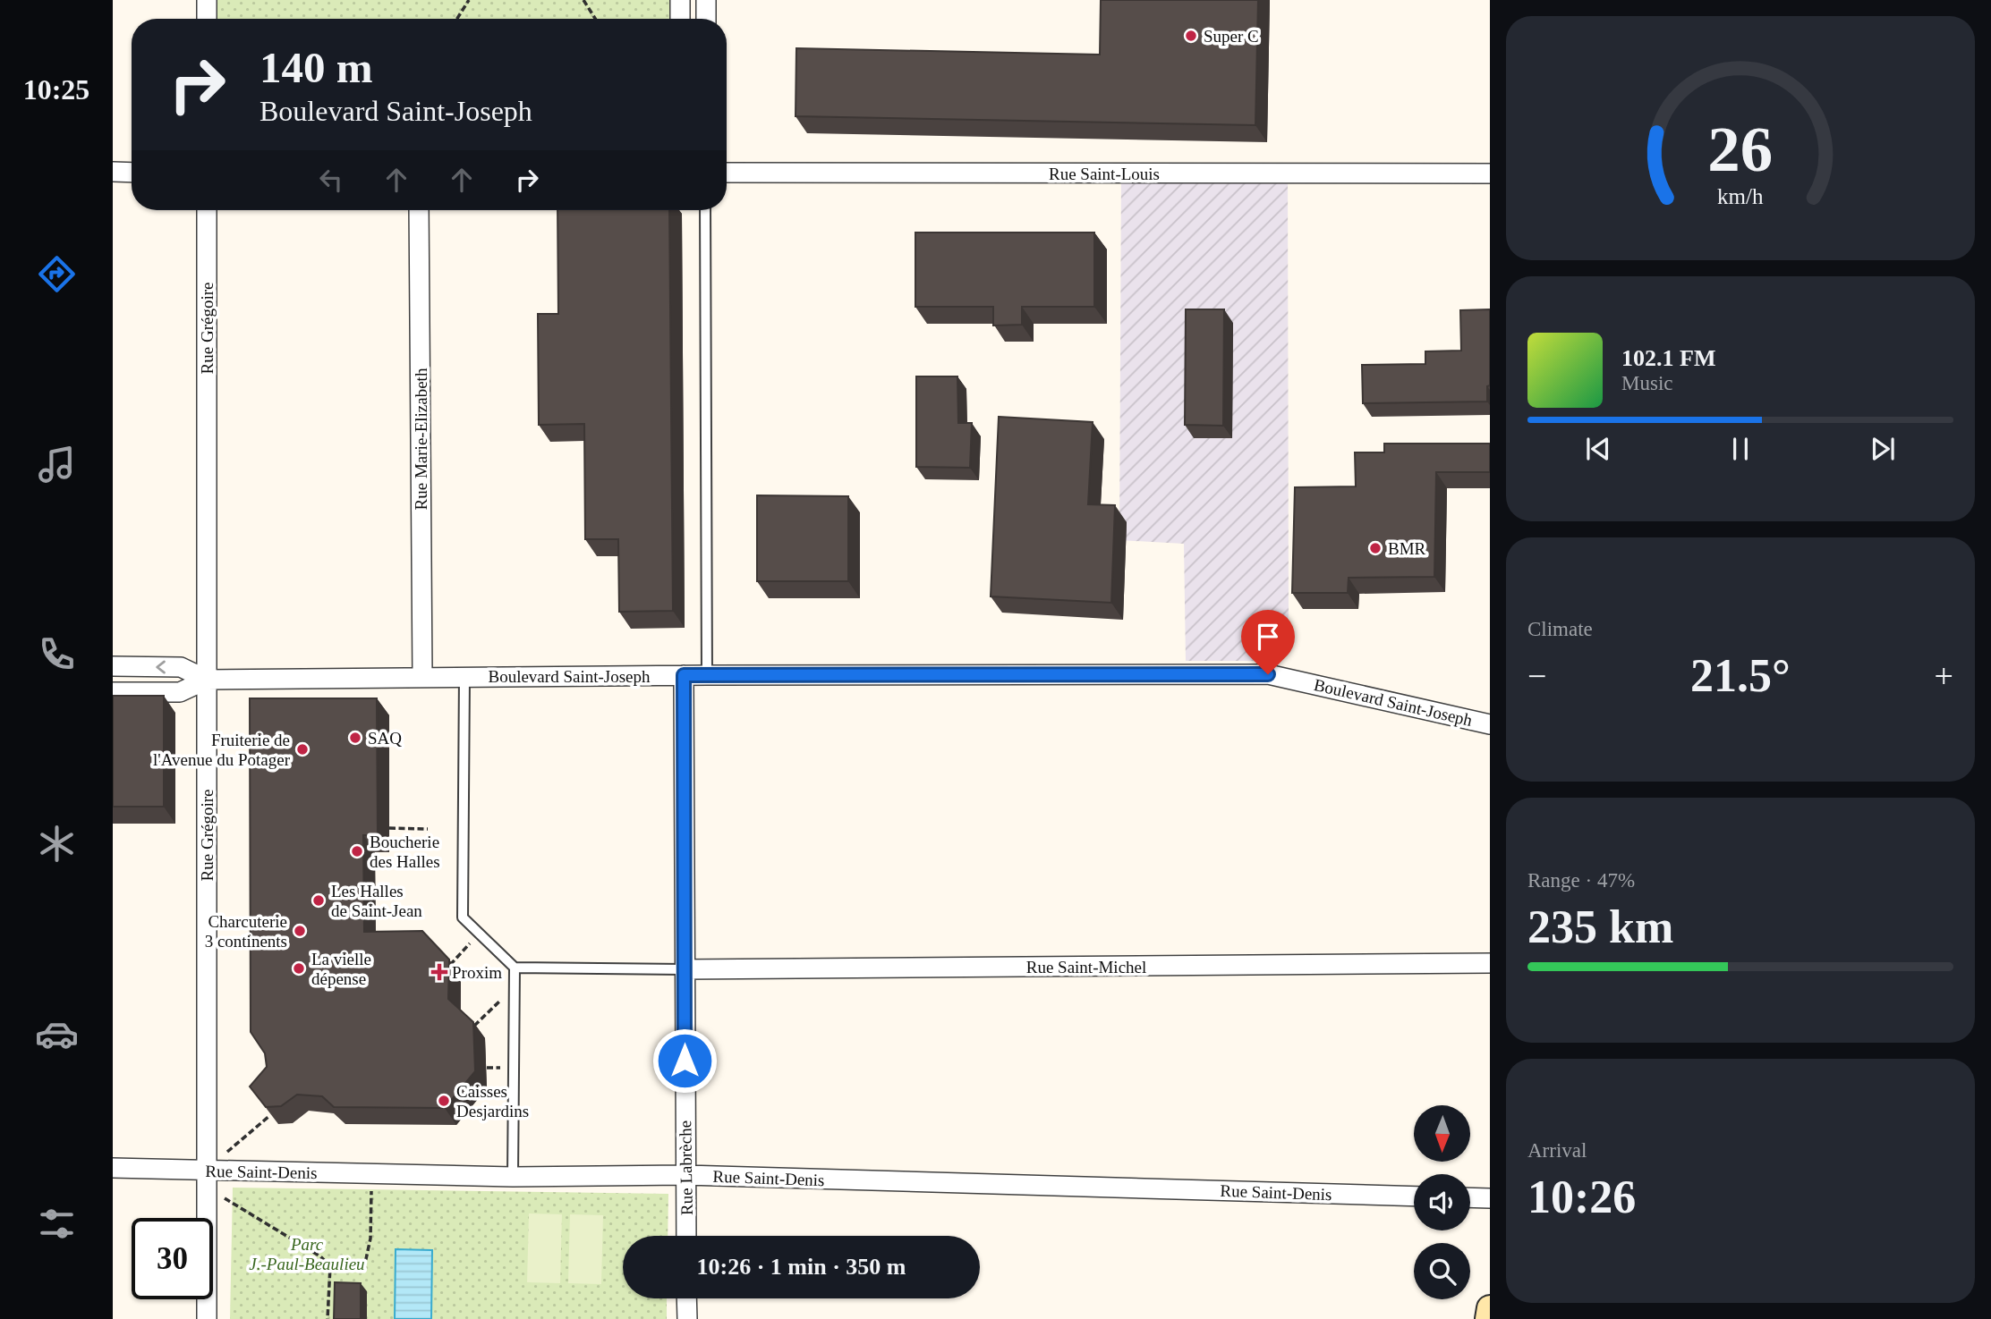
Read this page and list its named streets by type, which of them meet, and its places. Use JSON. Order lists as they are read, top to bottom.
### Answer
{
  "streets": {
    "street": [
      "Rue Saint-Louis",
      "Rue Grégoire",
      "Rue Marie-Elizabeth",
      "Boulevard Saint-Joseph",
      "Rue Saint-Michel",
      "Rue Labrèche",
      "Rue Saint-Denis"
    ]
  },
  "crossings": [
    ["Rue Grégoire", "Boulevard Saint-Joseph"],
    ["Rue Grégoire", "Rue Saint-Denis"],
    ["Rue Marie-Elizabeth", "Boulevard Saint-Joseph"],
    ["Boulevard Saint-Joseph", "Rue Labrèche"],
    ["Rue Saint-Michel", "Rue Labrèche"],
    ["Rue Labrèche", "Rue Saint-Denis"]
  ],
  "parks": ["Parc J.-Paul-Beaulieu"],
  "places": {
    "other": [
      "Super C",
      "BMR",
      "SAQ",
      "Fruiterie de l'Avenue du Potager",
      "Boucherie des Halles",
      "Les Halles de Saint-Jean",
      "Charcuterie 3 continents",
      "La vielle dépense",
      "Caisses Desjardins"
    ],
    "health": ["Proxim"]
  },
  "north": "bottom",
  "page": {
    "tabs": "10:25",
    "turn": ["140 m", "Boulevard Saint-Joseph"],
    "song": ["102.1 FM", "Music"],
    "tile": [
      "Climate",
      ["Range · 47%", "235 km"],
      ["Arrival", "10:26"]
    ],
    "heat": ["−", "21.5°", "+"],
    "limit": "30",
    "trip": "10:26 · 1 min · 350 m",
    "gauge": ["26", "km/h"]
  }
}
